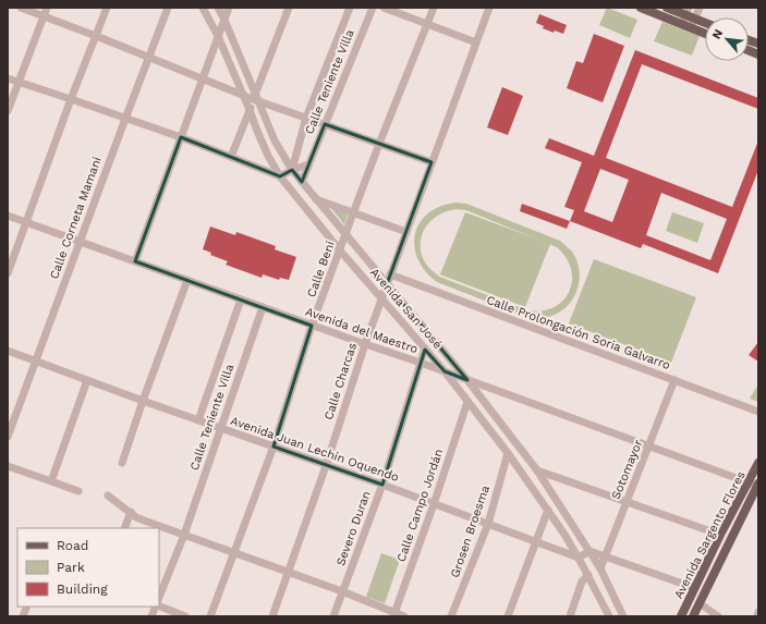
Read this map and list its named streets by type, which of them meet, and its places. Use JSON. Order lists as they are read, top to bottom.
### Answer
{
  "streets": {
    "main road": ["Avenida Sargento Flores"],
    "street": [
      "Calle Teniente Villa",
      "Calle Corneta Mamani",
      "Calle Beni",
      "Avenida San José",
      "Avenida del Maestro",
      "Calle Prolongación Soria Galvarro",
      "Calle Charcas",
      "Avenida Juan Lechín Oquendo",
      "Sotomayor",
      "Calle Campo Jordán",
      "Severo Duran",
      "Grosen Broesma"
    ]
  },
  "crossings": [
    ["Calle Teniente Villa", "Avenida San José"],
    ["Calle Teniente Villa", "Avenida del Maestro"],
    ["Calle Teniente Villa", "Avenida Juan Lechín Oquendo"],
    ["Calle Corneta Mamani", "Avenida del Maestro"],
    ["Calle Corneta Mamani", "Avenida Juan Lechín Oquendo"],
    ["Calle Beni", "Avenida San José"],
    ["Calle Beni", "Avenida del Maestro"],
    ["Calle Beni", "Avenida Juan Lechín Oquendo"],
    ["Avenida San José", "Avenida del Maestro"],
    ["Avenida San José", "Calle Charcas"],
    ["Avenida San José", "Avenida Juan Lechín Oquendo"],
    ["Avenida San José", "Sotomayor"],
    ["Avenida San José", "Calle Campo Jordán"],
    ["Avenida San José", "Severo Duran"],
    ["Avenida San José", "Grosen Broesma"],
    ["Avenida del Maestro", "Calle Charcas"],
    ["Avenida del Maestro", "Sotomayor"],
    ["Avenida del Maestro", "Severo Duran"],
    ["Avenida del Maestro", "Avenida Sargento Flores"],
    ["Calle Prolongación Soria Galvarro", "Calle Charcas"],
    ["Calle Prolongación Soria Galvarro", "Sotomayor"],
    ["Calle Charcas", "Avenida Juan Lechín Oquendo"],
    ["Avenida Juan Lechín Oquendo", "Calle Campo Jordán"],
    ["Avenida Juan Lechín Oquendo", "Severo Duran"],
    ["Avenida Juan Lechín Oquendo", "Grosen Broesma"]
  ],
  "legend": ["Road", "Park", "Building"],
  "north": "top left"
}
